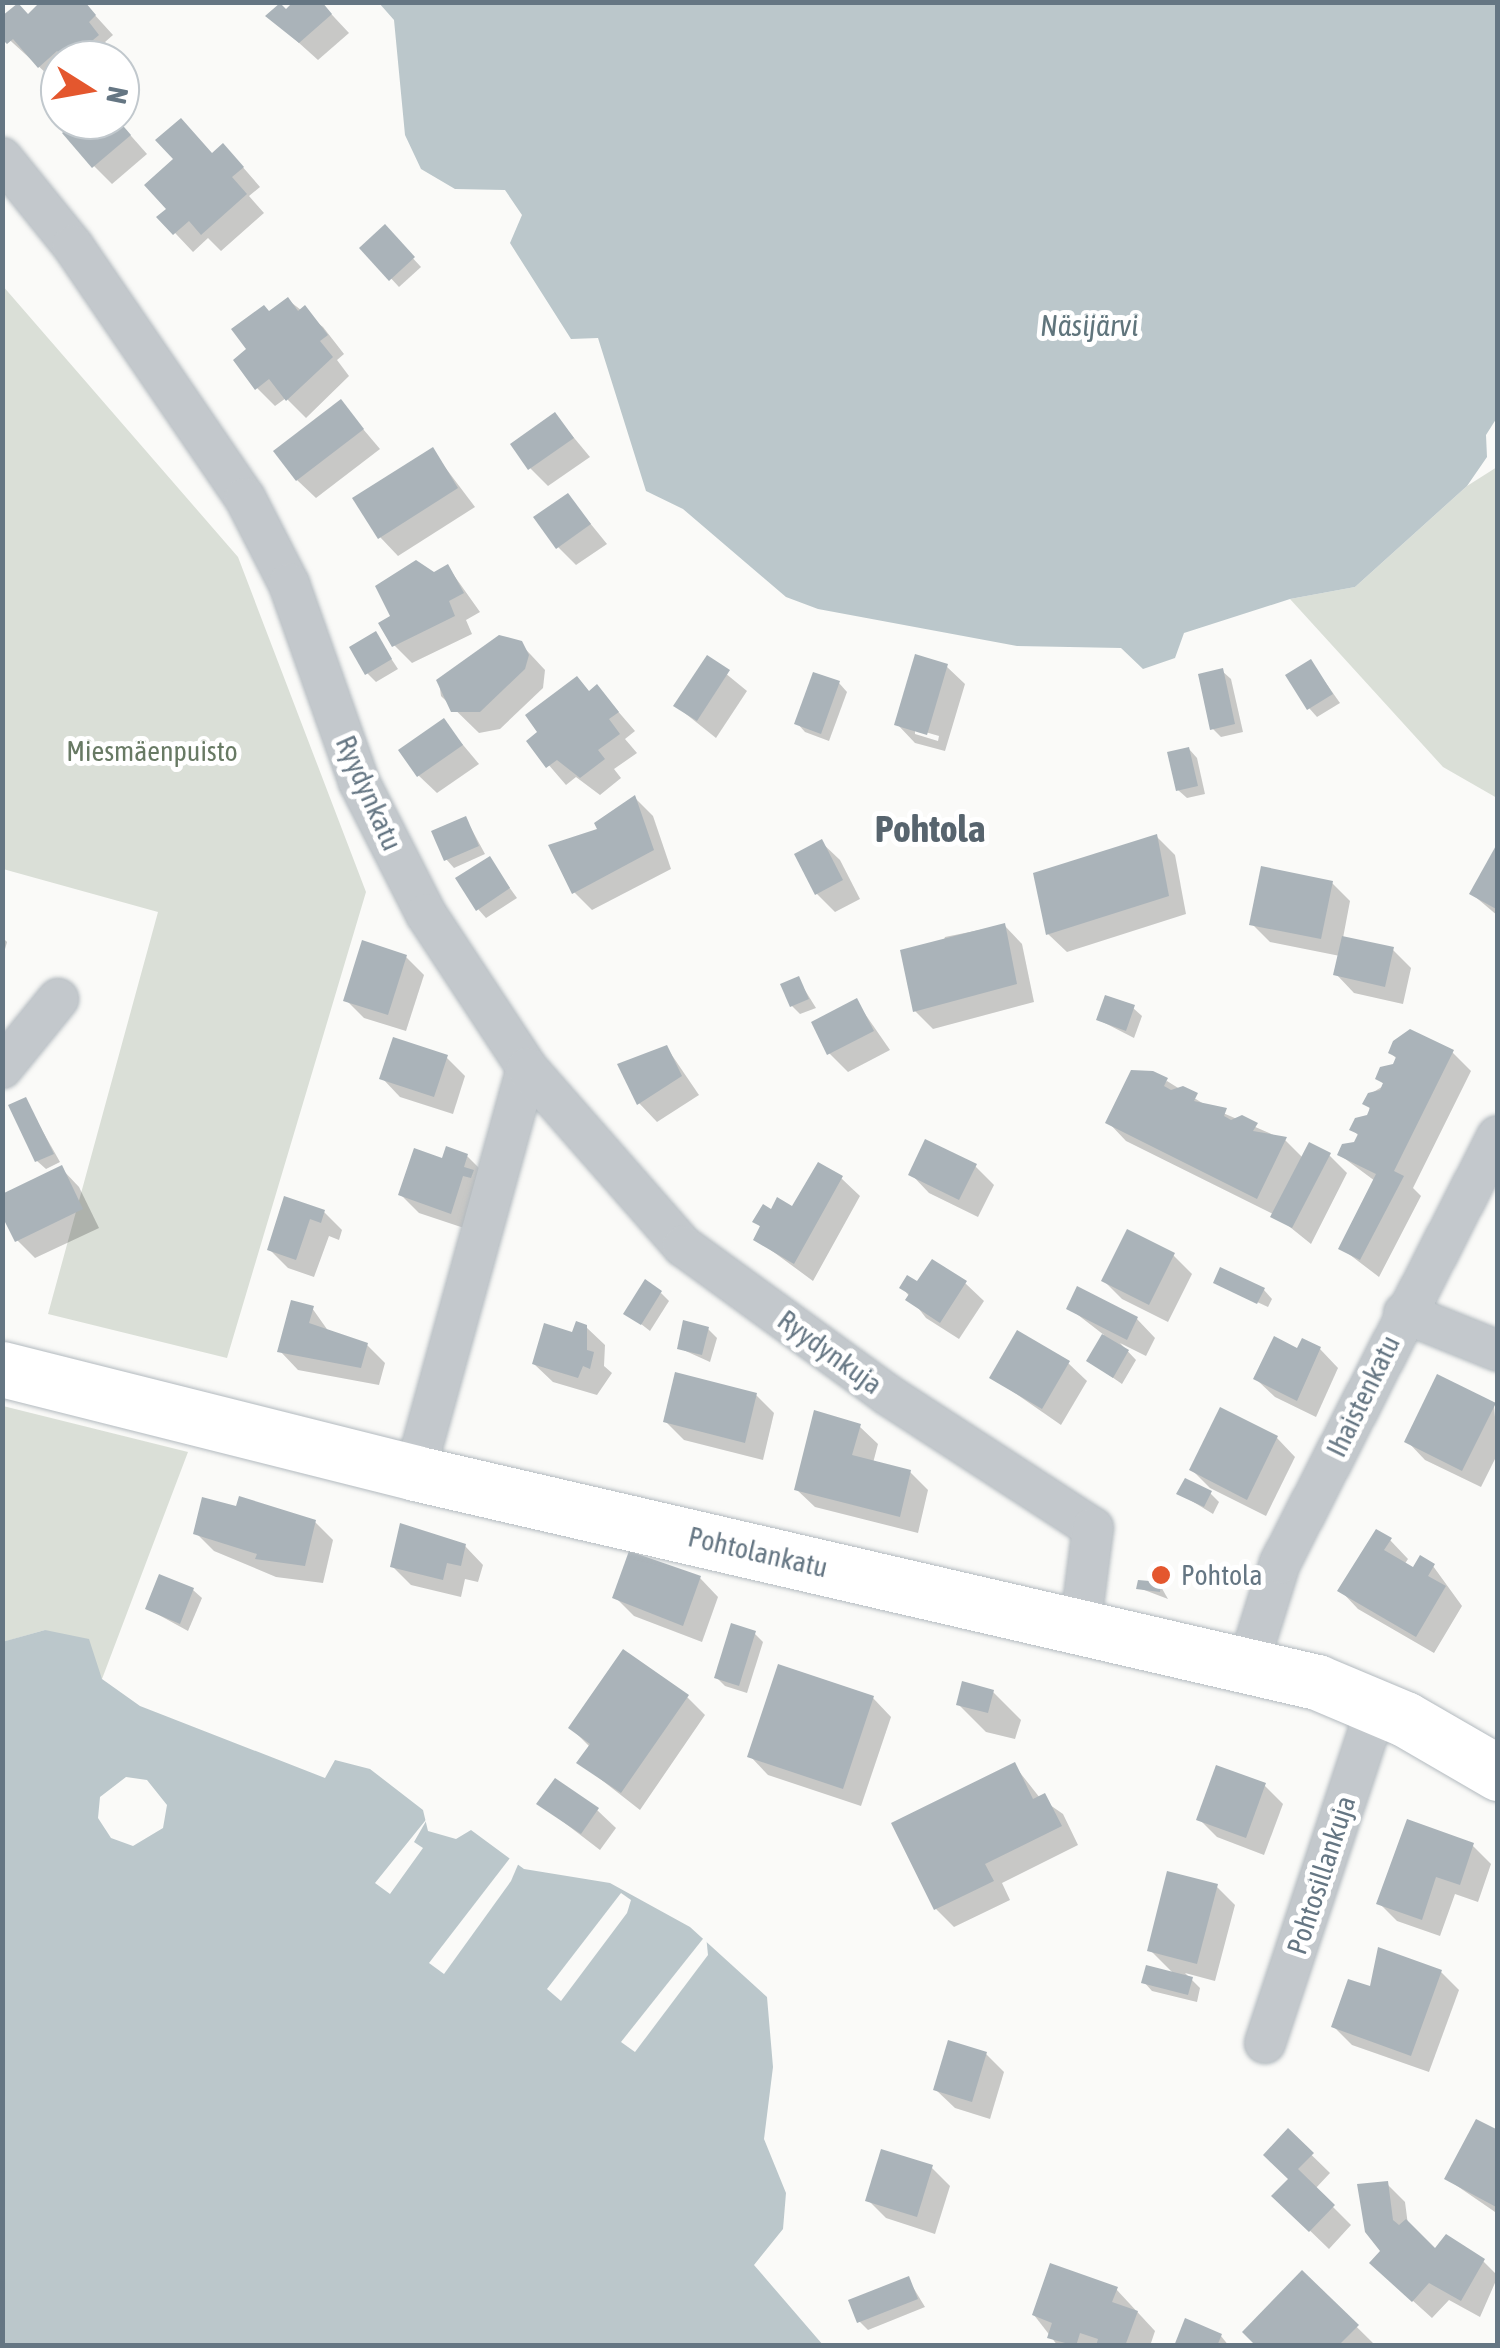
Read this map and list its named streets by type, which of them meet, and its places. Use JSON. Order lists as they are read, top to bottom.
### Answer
{
  "streets": {
    "main road": ["Pohtolankatu"],
    "street": [
      "Ryydynkatu",
      "Ryydynkuja",
      "Ihaistenkatu",
      "Pohtosillankuja"
    ]
  },
  "crossings": [
    ["Ryydynkatu", "Ryydynkuja"],
    ["Ryydynkuja", "Pohtolankatu"],
    ["Ihaistenkatu", "Pohtolankatu"],
    ["Pohtolankatu", "Pohtosillankuja"]
  ],
  "districts": ["Pohtola"],
  "water": ["Näsijärvi"],
  "parks": ["Miesmäenpuisto"],
  "places": ["Pohtola"],
  "north": "right"
}
